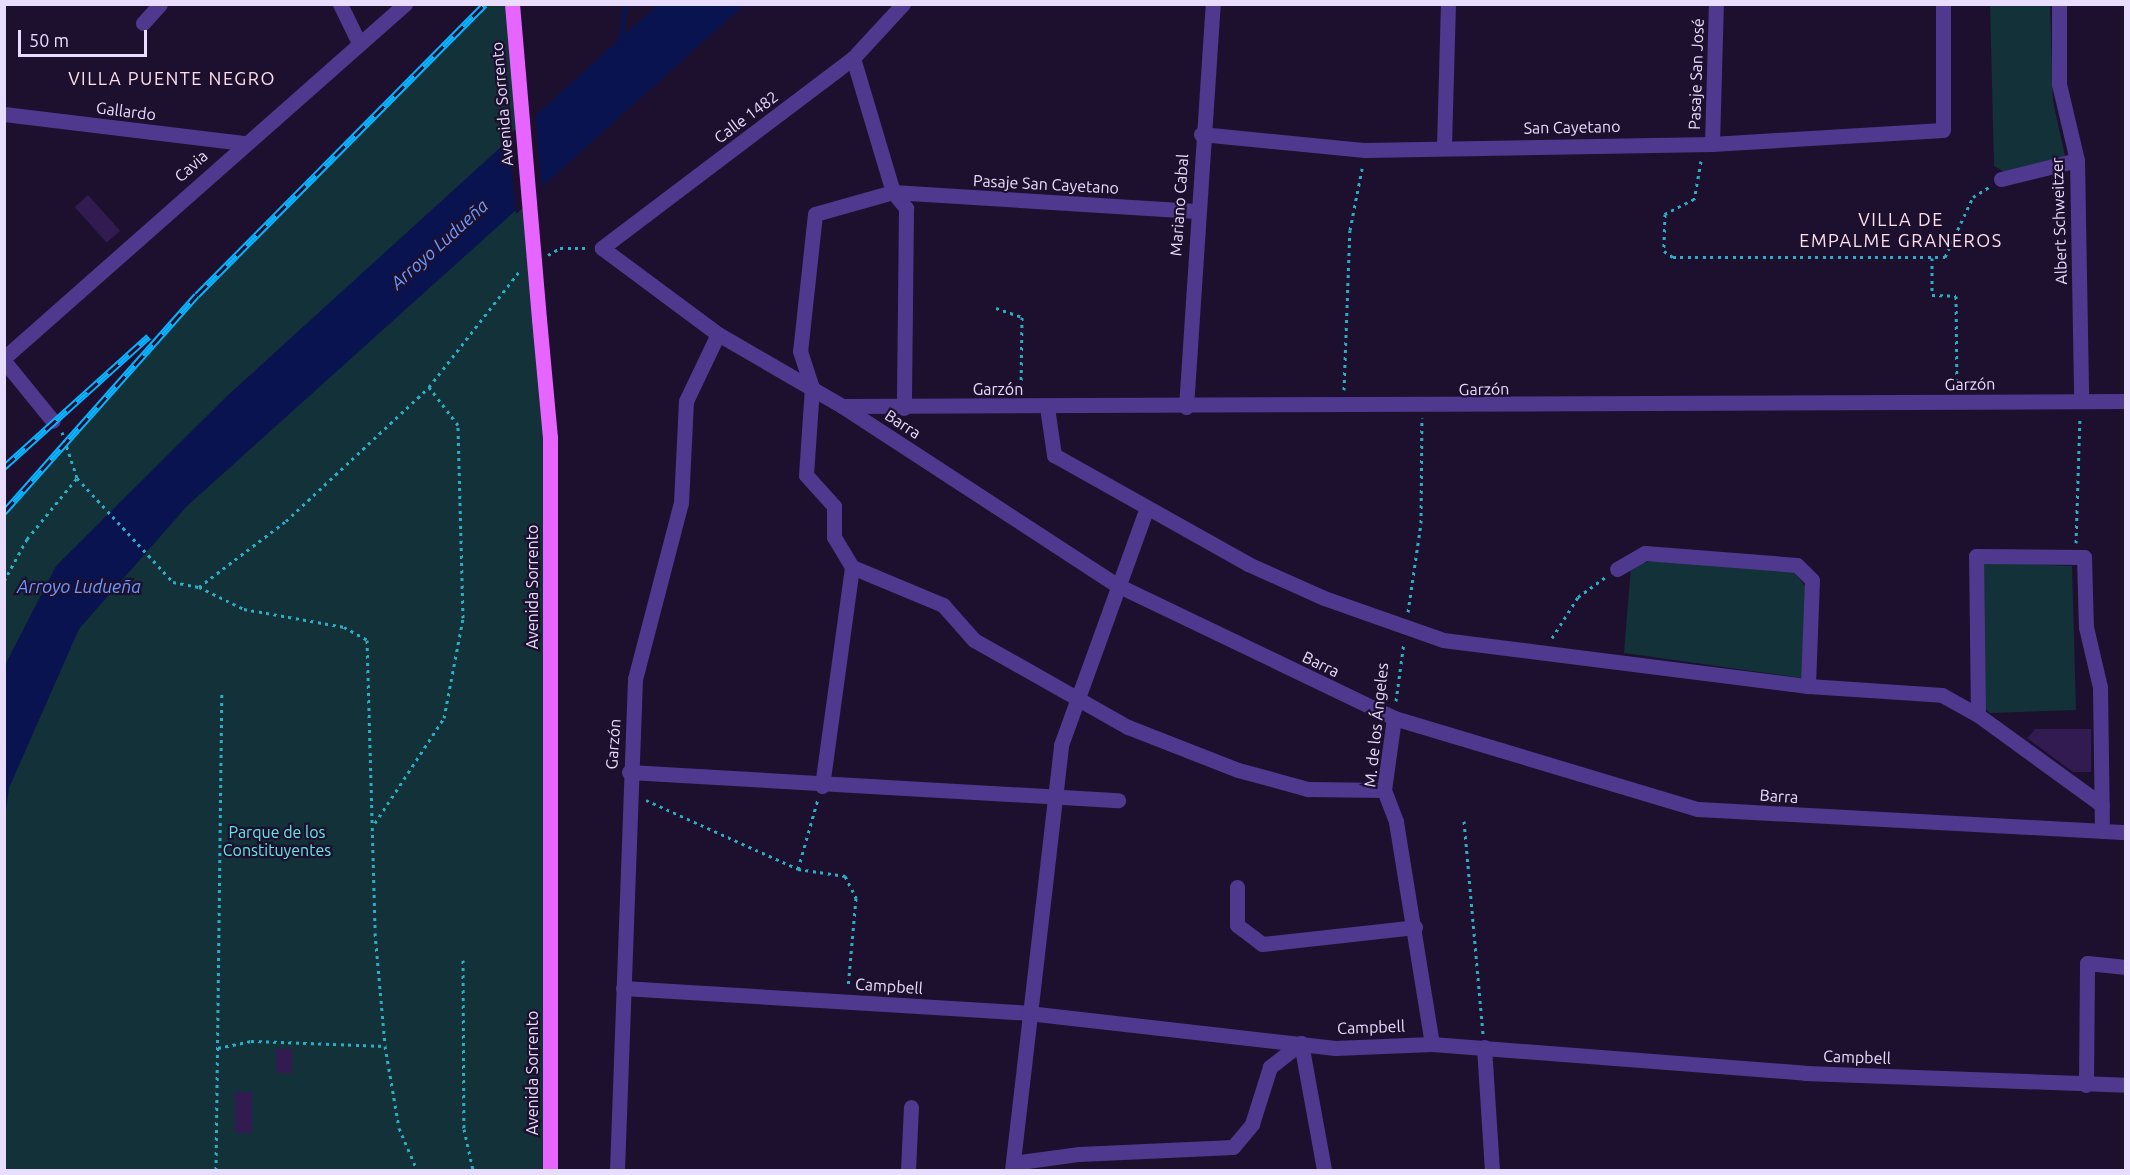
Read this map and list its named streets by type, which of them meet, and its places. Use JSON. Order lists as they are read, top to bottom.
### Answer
{
  "streets": {
    "main road": ["Avenida Sorrento"],
    "street": [
      "Pasaje San José",
      "Gallardo",
      "Calle 1482",
      "San Cayetano",
      "Cavia",
      "Pasaje San Cayetano",
      "Mariano Cabal",
      "Albert Schweitzer",
      "Garzón",
      "Barra",
      "M. de los Ángeles",
      "Campbell"
    ]
  },
  "crossings": [
    ["Pasaje San José", "San Cayetano"],
    ["Gallardo", "Cavia"],
    ["Calle 1482", "Barra"],
    ["San Cayetano", "Mariano Cabal"],
    ["Pasaje San Cayetano", "Mariano Cabal"],
    ["Pasaje San Cayetano", "Barra"],
    ["Mariano Cabal", "Garzón"],
    ["Albert Schweitzer", "Garzón"],
    ["Garzón", "Barra"],
    ["Garzón", "M. de los Ángeles"],
    ["Garzón", "Campbell"],
    ["Barra", "M. de los Ángeles"],
    ["M. de los Ángeles", "Campbell"]
  ],
  "districts": ["VILLA PUENTE NEGRO", "VILLA DE EMPALME GRANEROS"],
  "water": ["Arroyo Ludueña"],
  "parks": ["Parque de los Constituyentes"],
  "scale_bar": "50 m"
}
